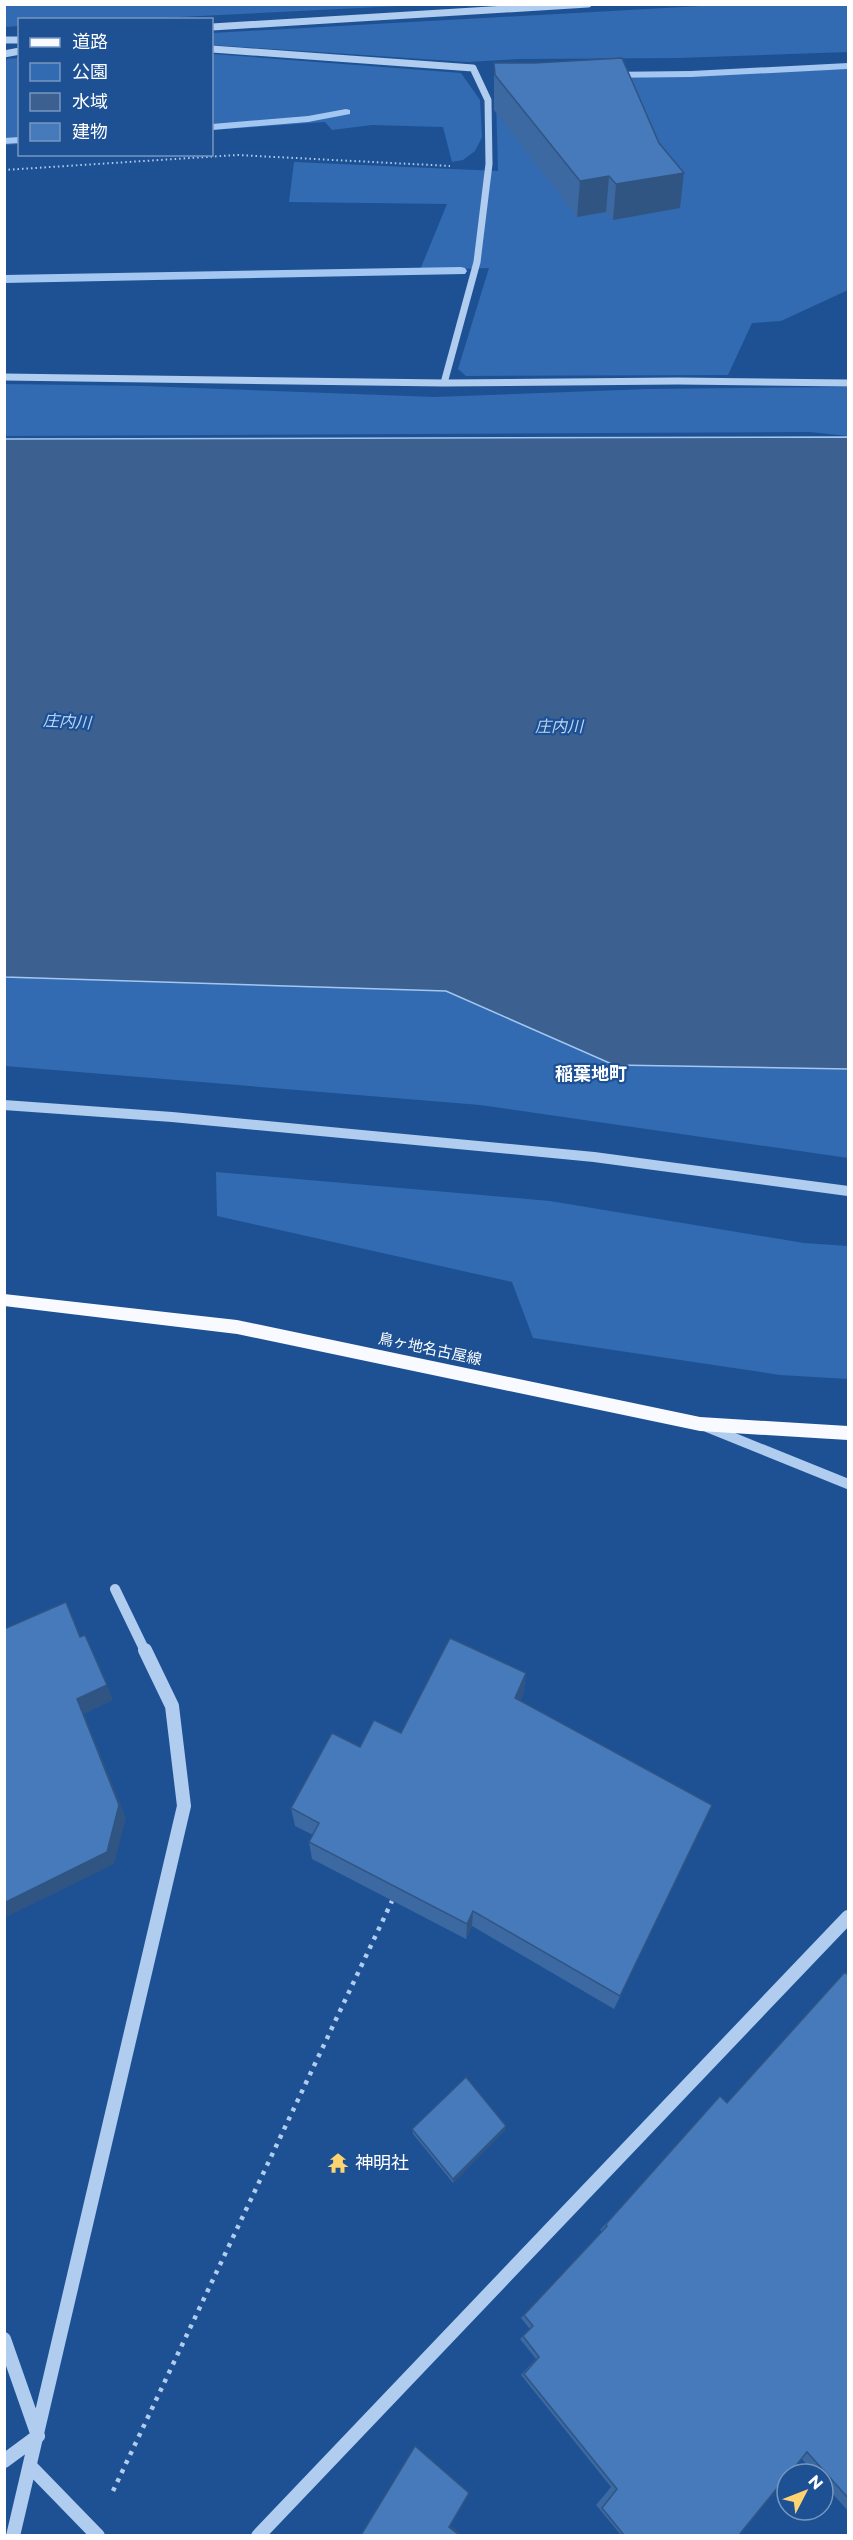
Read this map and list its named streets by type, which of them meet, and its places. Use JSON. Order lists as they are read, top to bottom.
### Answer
{
  "streets": {
    "main road": ["鳥ヶ地名古屋線"]
  },
  "districts": ["稲葉地町"],
  "water": ["庄内川"],
  "places": {
    "temple": ["神明社"]
  },
  "legend": [
    "道路",
    "公園",
    "水域",
    "建物"
  ],
  "north": "top right"
}
